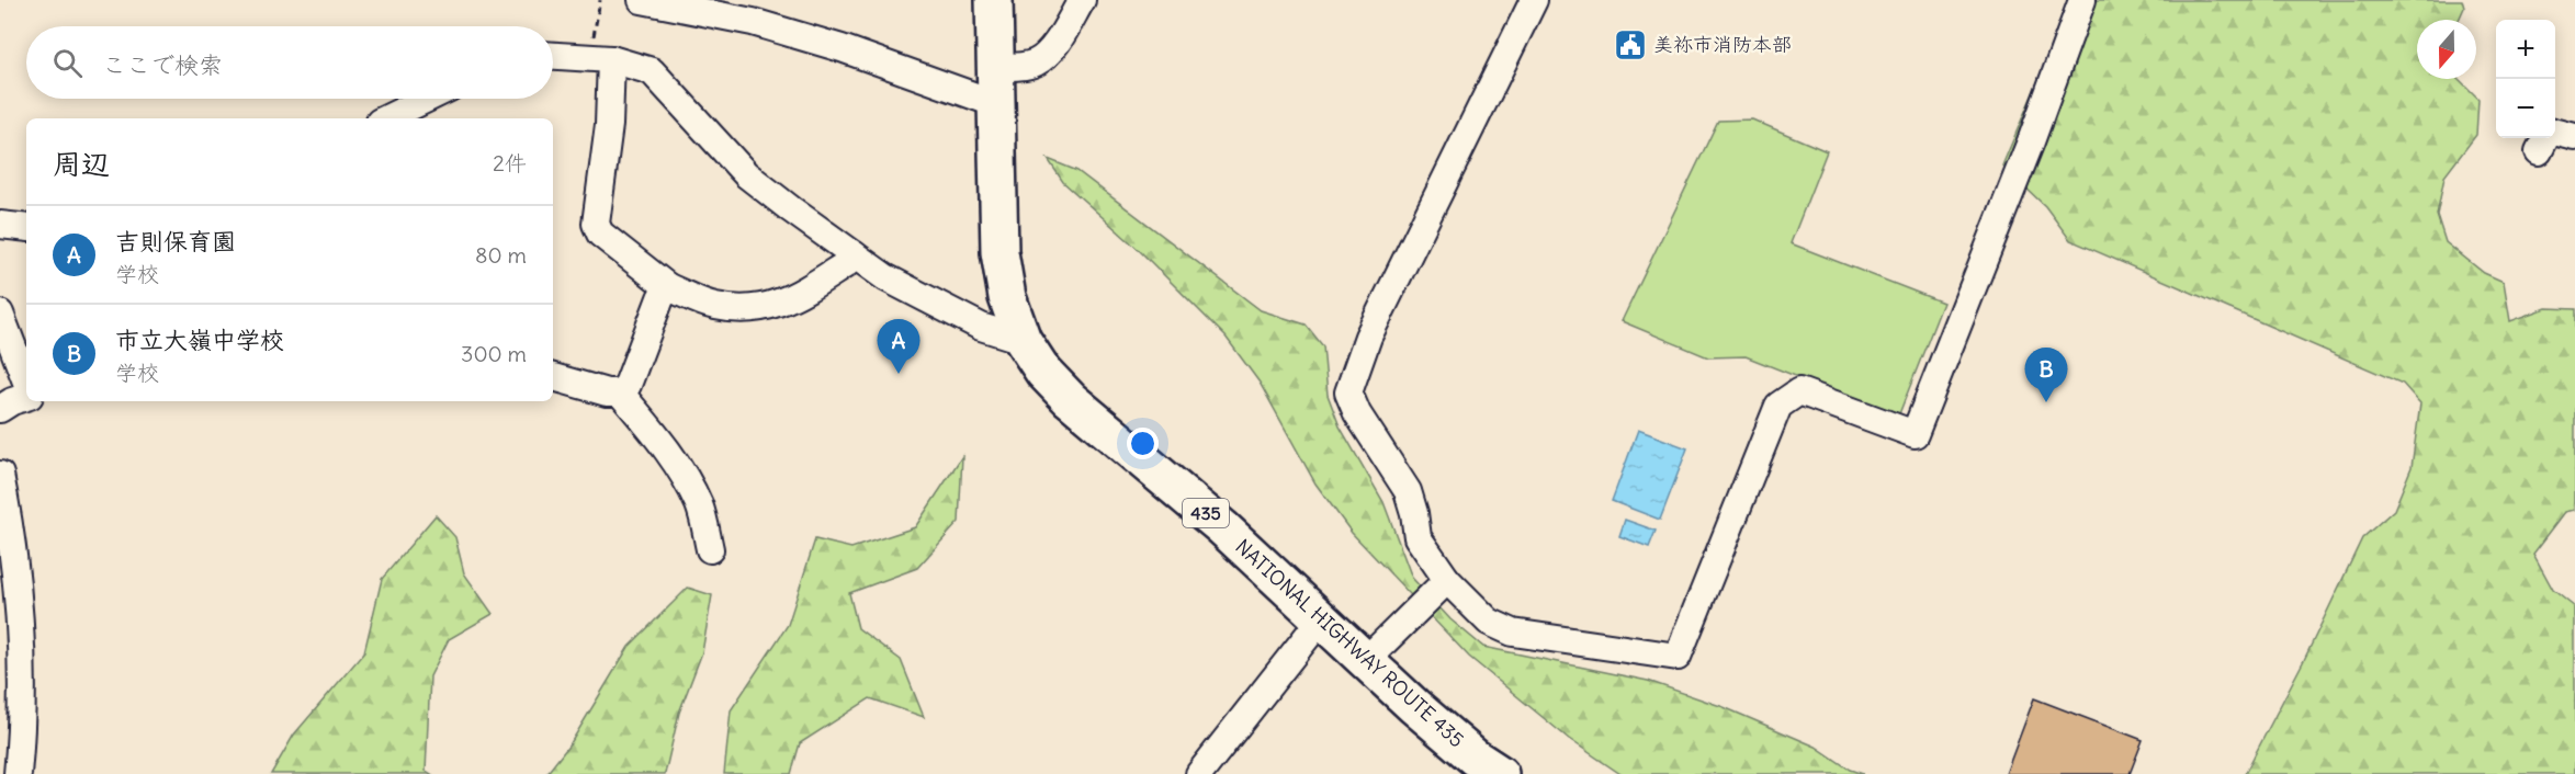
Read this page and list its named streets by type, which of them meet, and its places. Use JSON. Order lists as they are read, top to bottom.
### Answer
{
  "streets": {
    "highway": ["435", "NATIONAL HIGHWAY ROUTE 435"]
  },
  "places": {
    "public building": ["美祢市消防本部"]
  },
  "north": "bottom",
  "page": {
    "map_buttons": ["+", "−"],
    "search": "ここで検索",
    "heading": ["周辺", "2件"],
    "list": [
      {
        "mark": "A",
        "name": "吉則保育園",
        "note": "学校",
        "value": "80 m"
      },
      {
        "mark": "B",
        "name": "市立大嶺中学校",
        "note": "学校",
        "value": "300 m"
      }
    ],
    "pins": ["A", "B"]
  }
}
